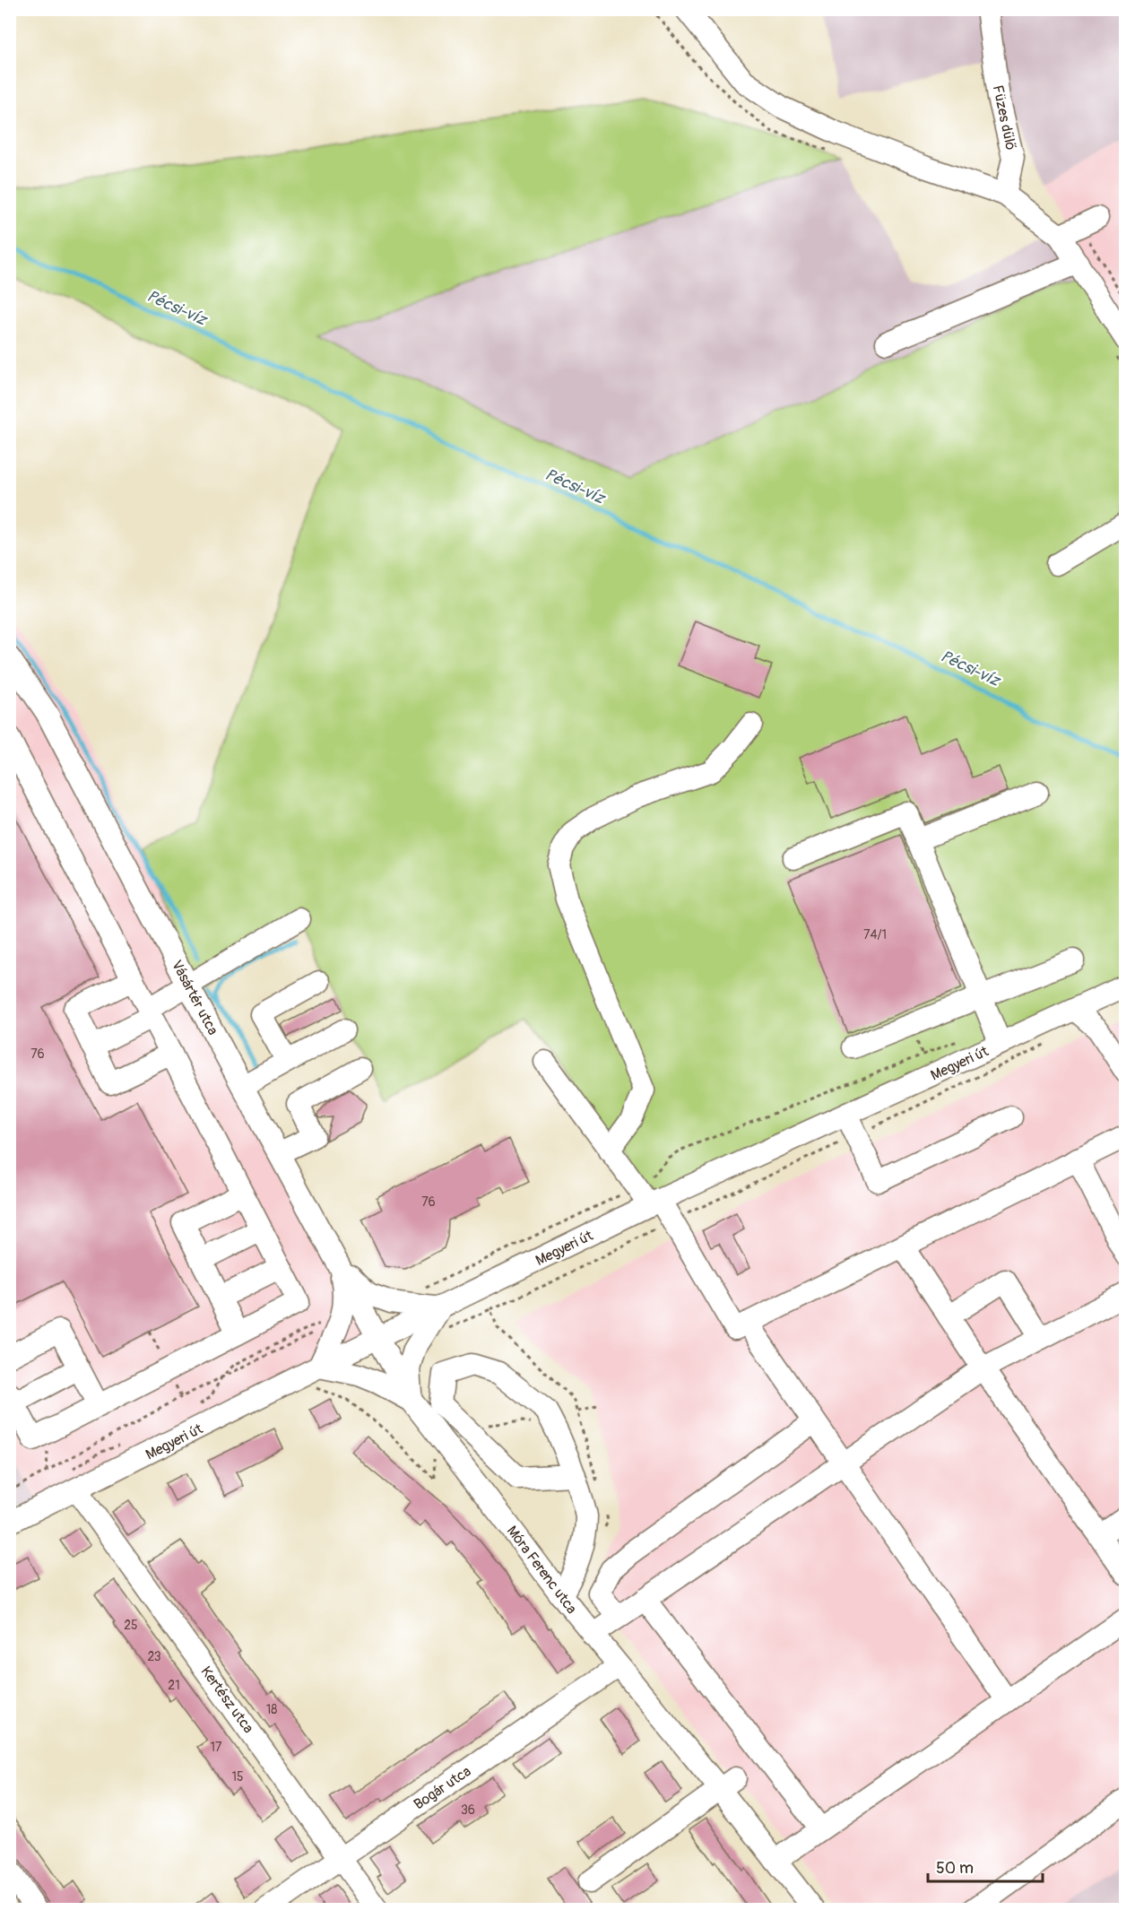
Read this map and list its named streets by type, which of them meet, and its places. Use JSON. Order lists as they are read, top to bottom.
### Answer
{
  "streets": {
    "street": [
      "Füzes dűlő",
      "Vásártér utca",
      "Megyeri út",
      "Móra Ferenc utca",
      "Kertész utca",
      "Bogár utca"
    ]
  },
  "crossings": [
    ["Vásártér utca", "Megyeri út"],
    ["Vásártér utca", "Móra Ferenc utca"],
    ["Megyeri út", "Móra Ferenc utca"],
    ["Megyeri út", "Kertész utca"],
    ["Móra Ferenc utca", "Bogár utca"],
    ["Kertész utca", "Bogár utca"]
  ],
  "water": ["Pécsi-víz"],
  "house_numbers": [
    "74/1",
    "76",
    "76",
    "25",
    "23",
    "21",
    "18",
    "17",
    "15",
    "36"
  ],
  "scale_bar": "50 m"
}
